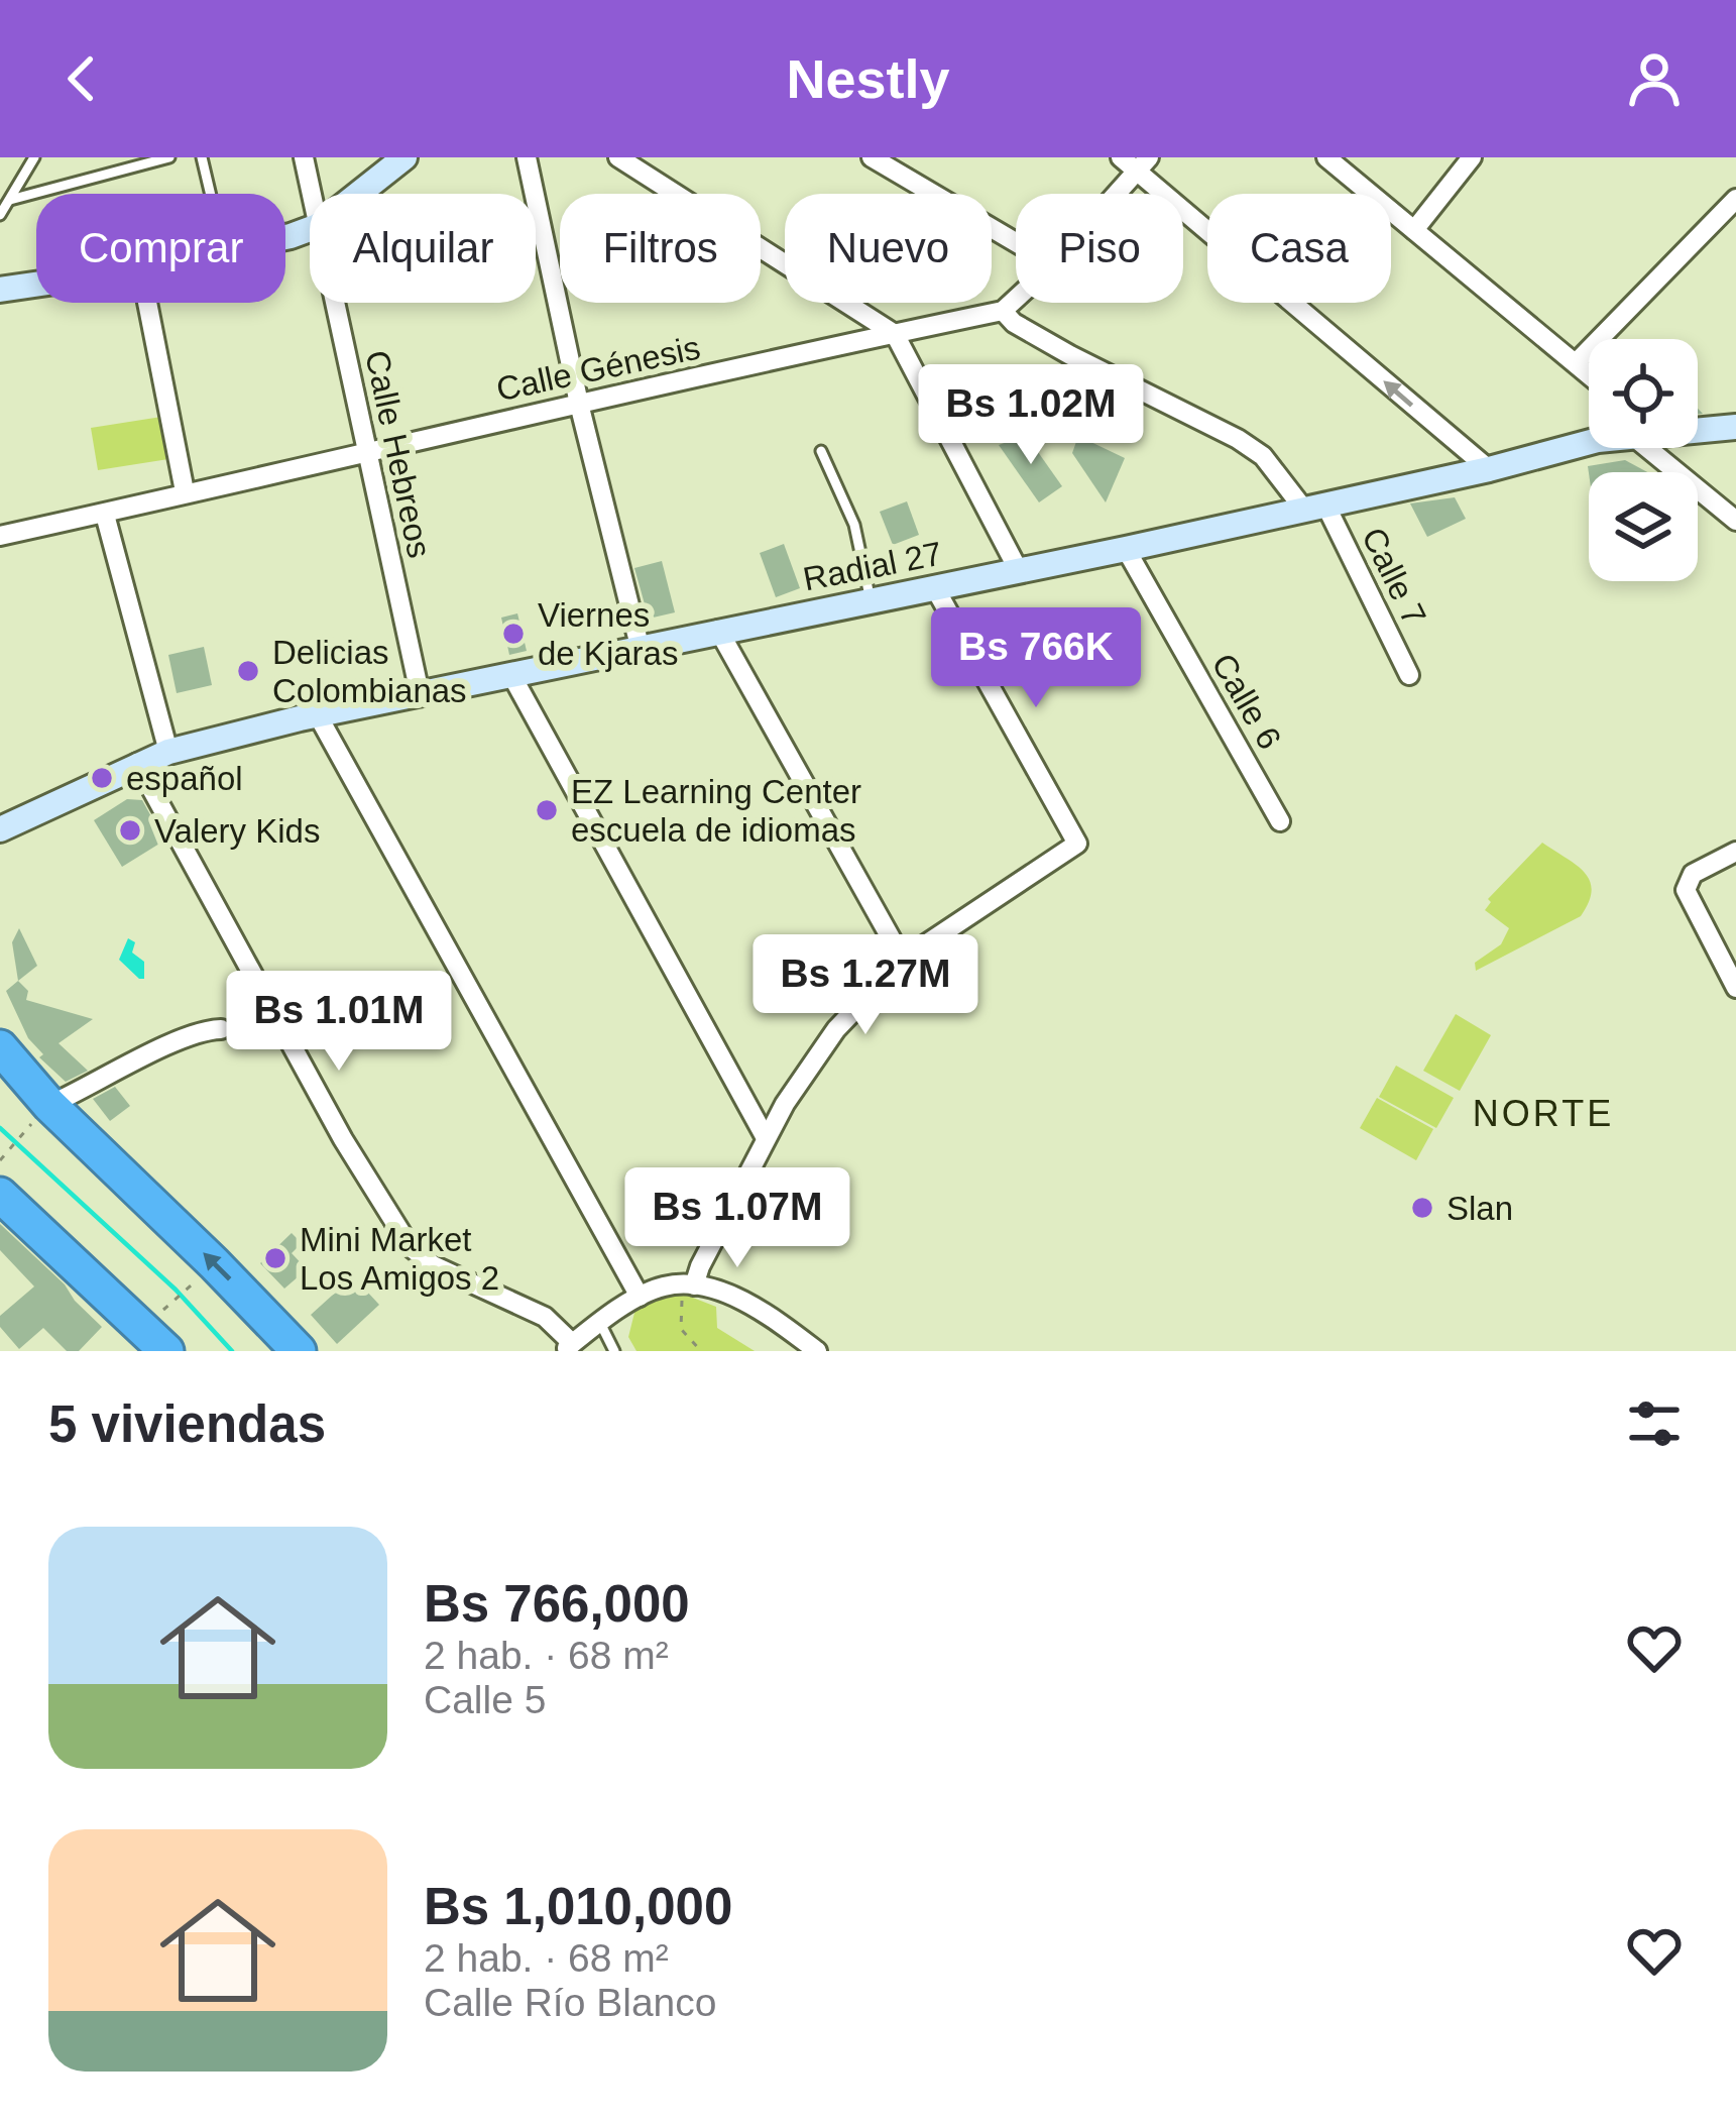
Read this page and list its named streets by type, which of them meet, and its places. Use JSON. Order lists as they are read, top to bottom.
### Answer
{
  "streets": {
    "street": [
      "Calle Génesis",
      "Calle Hebreos",
      "Radial 27",
      "Calle 7",
      "Calle 6"
    ]
  },
  "crossings": [
    ["Calle Génesis", "Calle Hebreos"],
    ["Calle Génesis", "Calle 7"],
    ["Calle Hebreos", "Radial 27"],
    ["Radial 27", "Calle 7"],
    ["Radial 27", "Calle 6"]
  ],
  "districts": ["NORTE"],
  "places": [
    "Viernes de Kjaras",
    "Delicias Colombianas",
    "español",
    "EZ Learning Center escuela de idiomas",
    "Valery Kids",
    "Slan",
    "Mini Market Los Amigos 2"
  ],
  "page": {
    "header": "Nestly",
    "chip": [
      "Comprar",
      "Alquilar",
      "Filtros",
      "Nuevo",
      "Piso",
      "Casa"
    ],
    "price": [
      "Bs 1.02M",
      "Bs 766K",
      "Bs 1.27M",
      "Bs 1.01M",
      "Bs 1.07M"
    ],
    "heading": "5 viviendas",
    "list": [
      {
        "name": "Bs 766,000",
        "note": "2 hab. · 68 m² · Calle 5"
      },
      {
        "name": "Bs 1,010,000",
        "note": "2 hab. · 68 m² · Calle Río Blanco"
      }
    ]
  }
}
